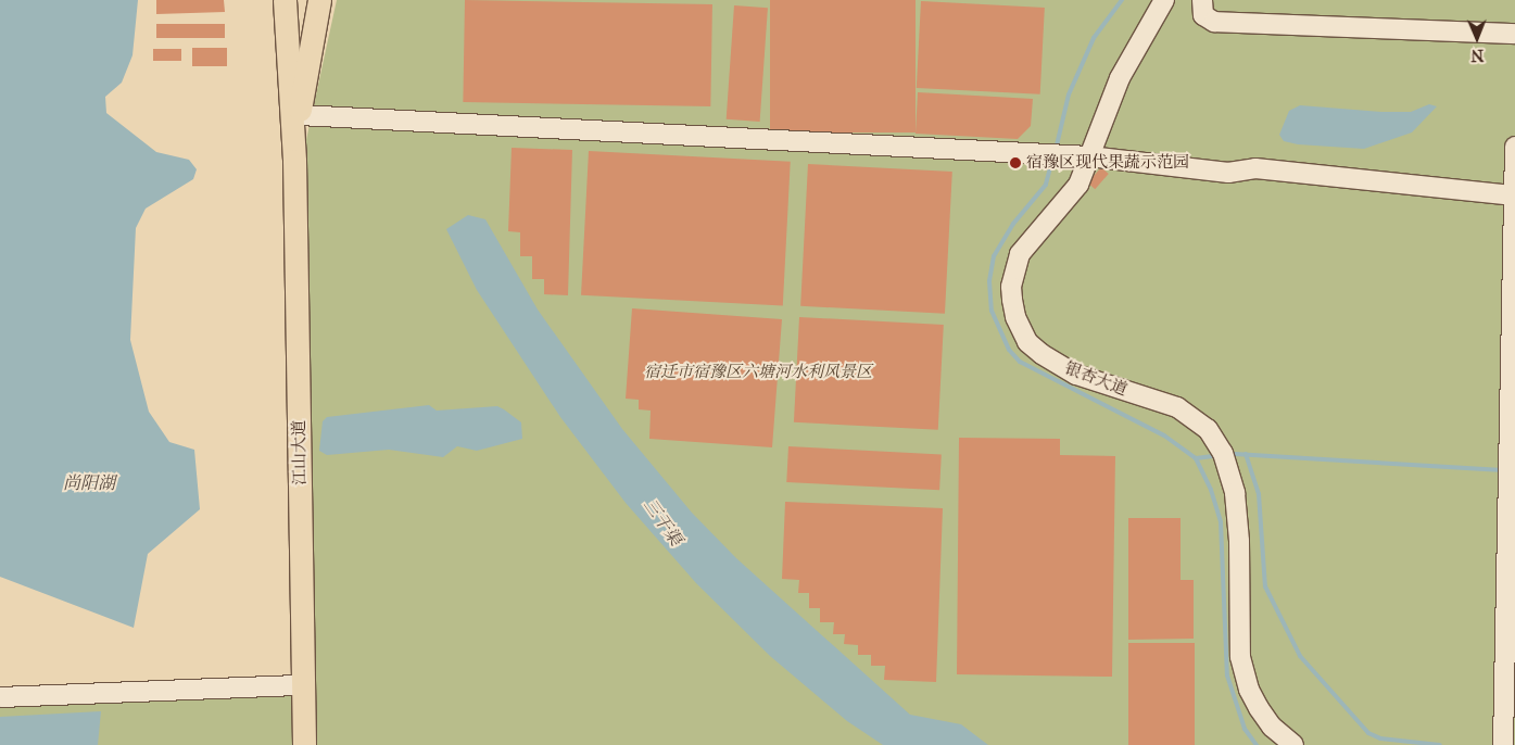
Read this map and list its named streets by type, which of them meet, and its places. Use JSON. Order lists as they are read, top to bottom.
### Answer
{
  "streets": {
    "main road": ["江山大道"],
    "street": ["银杏大道"]
  },
  "water": ["尚阳湖", "三干渠"],
  "parks": ["宿迁市宿豫区六塘河水利风景区"],
  "places": ["宿豫区现代果蔬示范园"],
  "north": "bottom"
}
